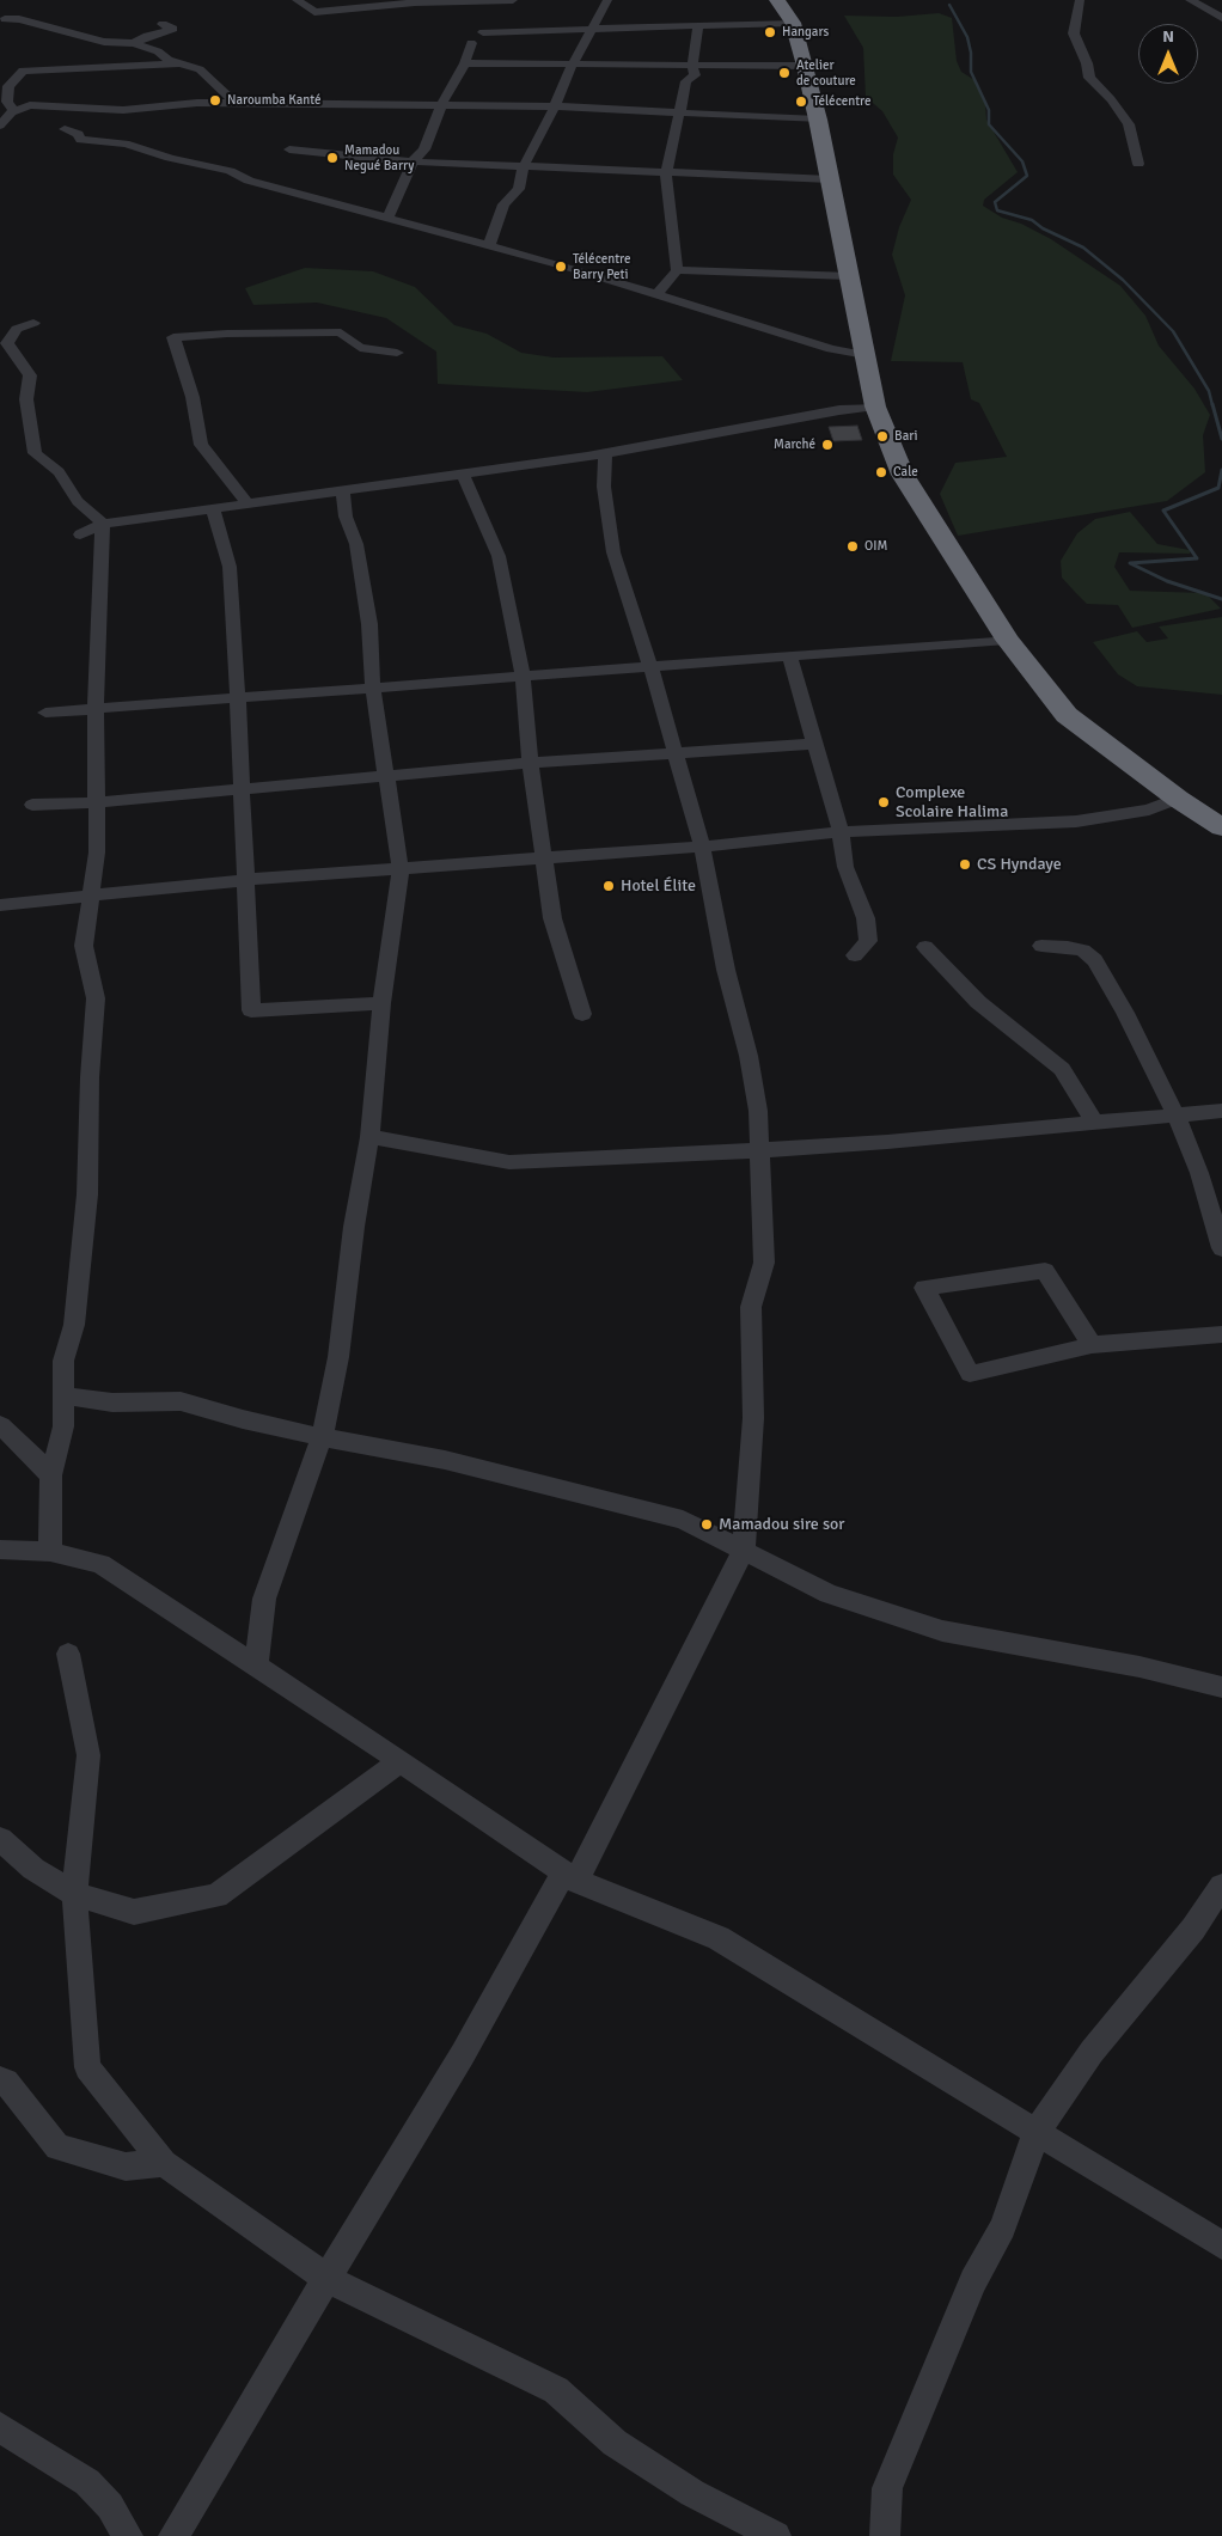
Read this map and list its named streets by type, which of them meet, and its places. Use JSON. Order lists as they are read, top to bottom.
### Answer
{
  "places": [
    "Hangars",
    "Atelier de couture",
    "Naroumba Kanté",
    "Télécentre",
    "Mamadou Negué Barry",
    "Télécentre Barry Peti",
    "Bari",
    "Marché",
    "Cale",
    "OIM",
    "Complexe Scolaire Halima",
    "CS Hyndaye",
    "Hotel Élite",
    "Mamadou sire sor"
  ],
  "north": "top"
}
